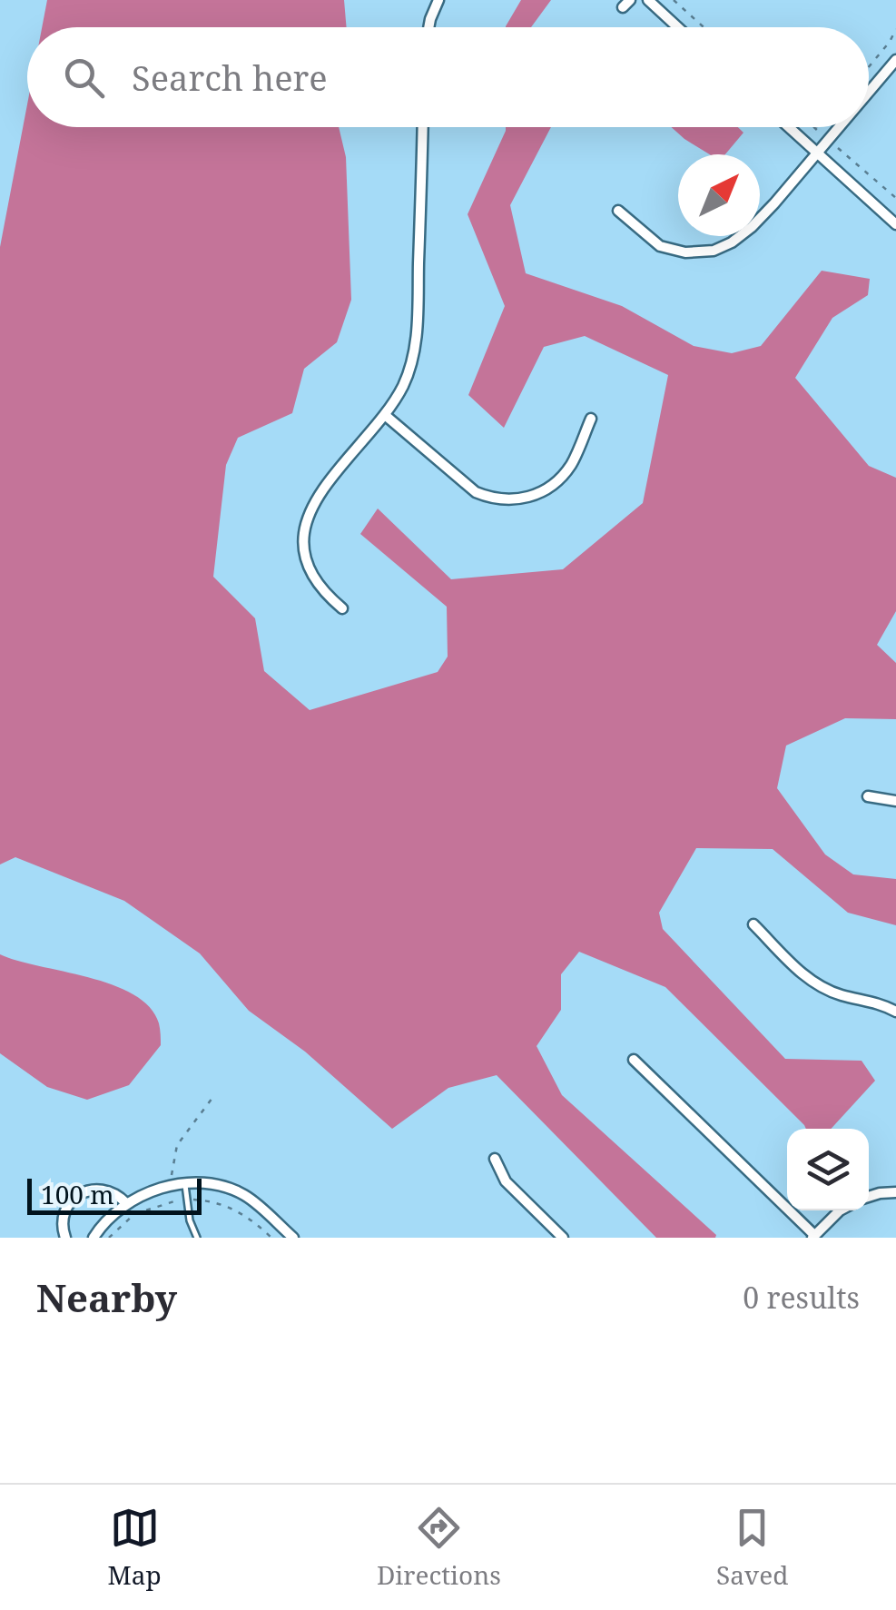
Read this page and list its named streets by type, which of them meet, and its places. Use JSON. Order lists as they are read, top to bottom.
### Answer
{
  "scale_bar": "100 m",
  "north": "top right",
  "page": {
    "search": "Search here",
    "scale": "100 m",
    "heading": ["Nearby", "0 results"],
    "nav": ["Map", "Directions", "Saved"]
  }
}
